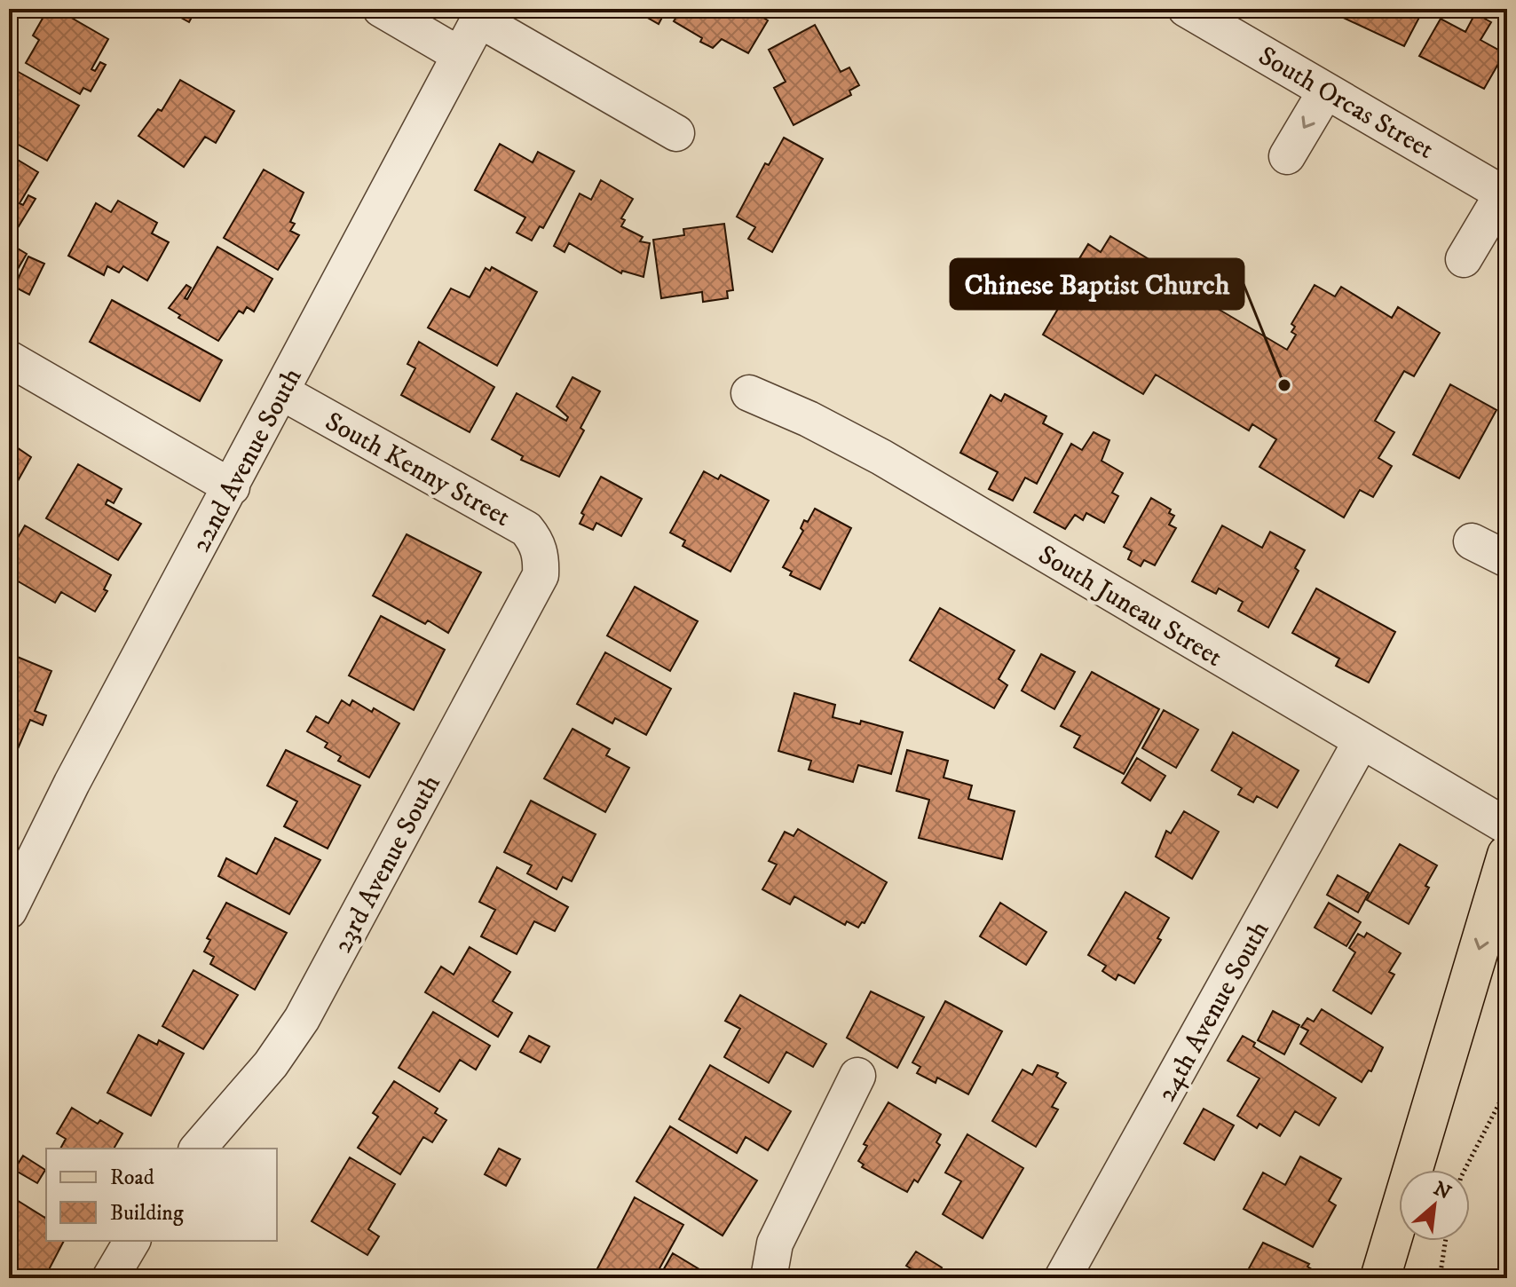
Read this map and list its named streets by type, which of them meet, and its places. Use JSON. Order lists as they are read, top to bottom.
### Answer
{
  "streets": {
    "street": [
      "South Orcas Street",
      "22nd Avenue South",
      "South Kenny Street",
      "South Juneau Street",
      "23rd Avenue South",
      "24th Avenue South"
    ]
  },
  "crossings": [
    ["22nd Avenue South", "South Kenny Street"],
    ["South Kenny Street", "23rd Avenue South"],
    ["South Juneau Street", "24th Avenue South"]
  ],
  "places": ["Chinese Baptist Church"],
  "legend": ["Road", "Building"],
  "north": "top right"
}
